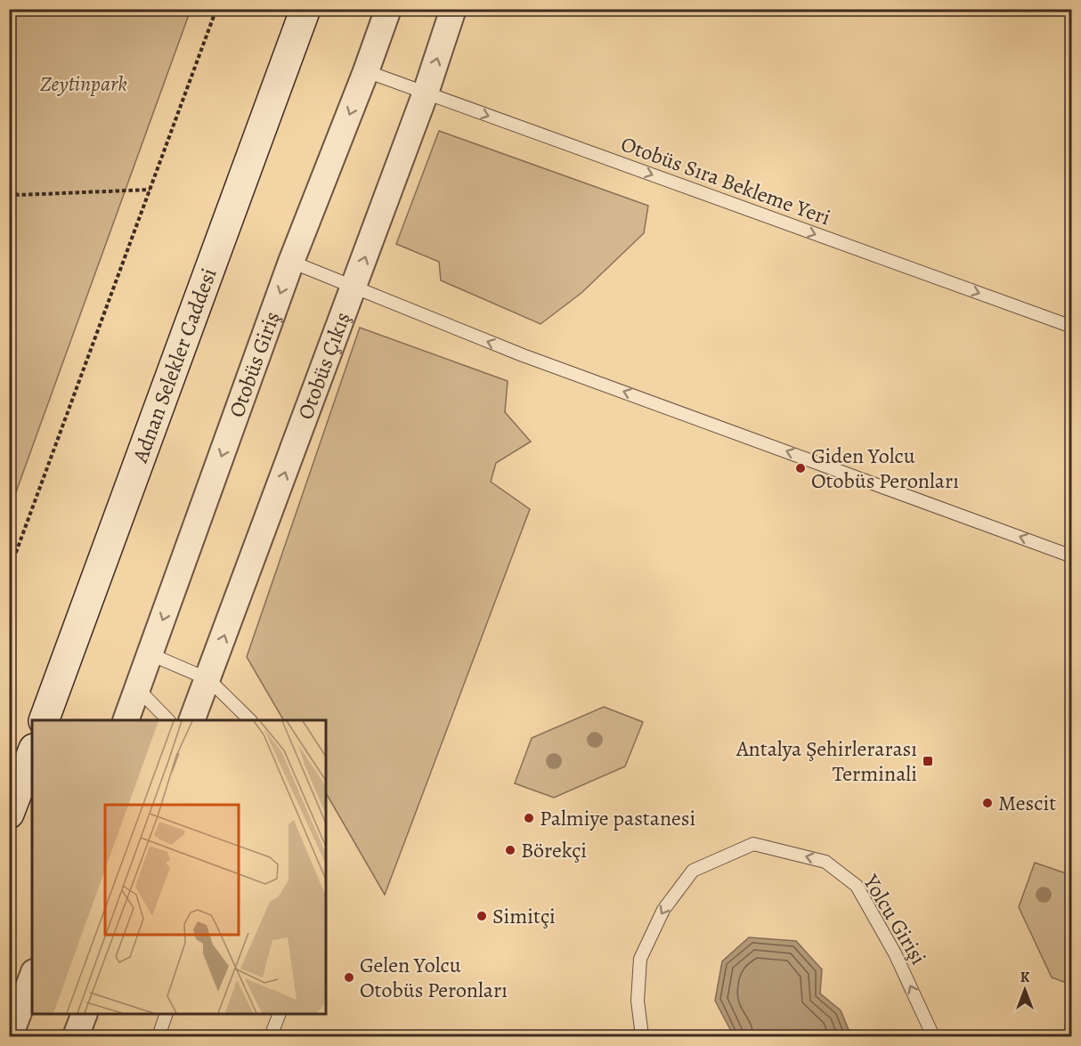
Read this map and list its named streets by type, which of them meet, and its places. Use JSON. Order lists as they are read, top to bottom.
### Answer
{
  "streets": {
    "main road": ["Adnan Selekler Caddesi"],
    "street": ["Otobüs Giriş", "Otobüs Çıkış"],
    "lane": ["Otobüs Sıra Bekleme Yeri", "Yolcu Girişi"]
  },
  "crossings": [
    ["Otobüs Sıra Bekleme Yeri", "Otobüs Giriş"],
    ["Otobüs Sıra Bekleme Yeri", "Otobüs Çıkış"]
  ],
  "one_way": ["Otobüs Sıra Bekleme Yeri", "Otobüs Giriş", "Otobüs Çıkış"],
  "parks": ["Zeytinpark"],
  "places": {
    "other": [
      "Giden Yolcu Otobüs Peronları",
      "Mescit",
      "Palmiye pastanesi",
      "Börekçi",
      "Simitçi",
      "Gelen Yolcu Otobüs Peronları"
    ],
    "transit": ["Antalya Şehirlerarası Terminali"]
  },
  "north": "top"
}
